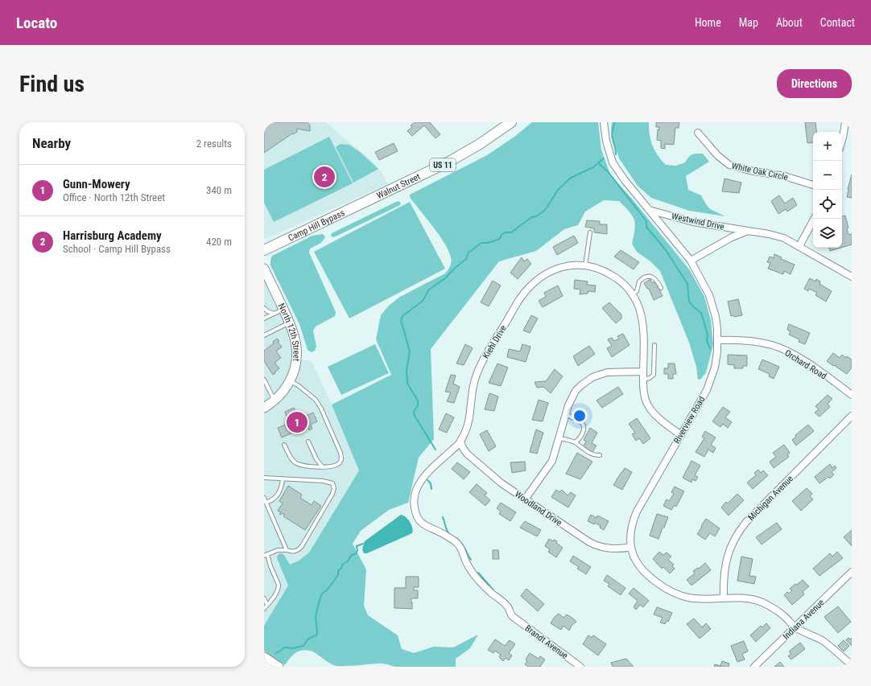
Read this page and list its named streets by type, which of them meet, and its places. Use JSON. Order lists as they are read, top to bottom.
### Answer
{
  "streets": {
    "main road": [
      "US 11",
      "Walnut Street",
      "Camp Hill Bypass",
      "North 12th Street"
    ],
    "street": [
      "White Oak Circle",
      "Westwind Drive",
      "Kiehl Drive",
      "Orchard Road",
      "Riverview Road",
      "Michigan Avenue",
      "Woodland Drive",
      "Indiana Avenue",
      "Brandt Avenue"
    ]
  },
  "crossings": [
    ["Walnut Street", "Camp Hill Bypass"],
    ["Westwind Drive", "Riverview Road"],
    ["Kiehl Drive", "Riverview Road"],
    ["Kiehl Drive", "Woodland Drive"],
    ["Kiehl Drive", "Brandt Avenue"],
    ["Orchard Road", "Riverview Road"],
    ["Riverview Road", "Michigan Avenue"],
    ["Riverview Road", "Woodland Drive"],
    ["Riverview Road", "Indiana Avenue"]
  ],
  "page": {
    "header": "Locato",
    "nav": [
      "Home",
      "Map",
      "About",
      "Contact"
    ],
    "buttons": "Directions",
    "title": "Find us",
    "heading": ["Nearby", "2 results"],
    "map_buttons": ["+", "−"],
    "list": [
      {
        "mark": "1",
        "name": "Gunn-Mowery",
        "note": "Office · North 12th Street",
        "value": "340 m"
      },
      {
        "mark": "2",
        "name": "Harrisburg Academy",
        "note": "School · Camp Hill Bypass",
        "value": "420 m"
      }
    ],
    "pins": ["2", "1"]
  }
}
